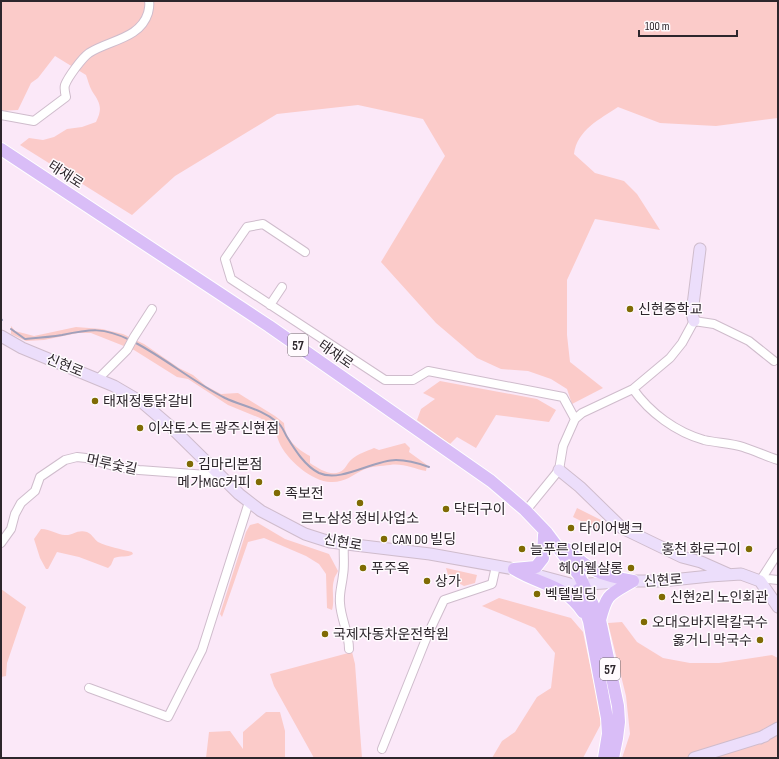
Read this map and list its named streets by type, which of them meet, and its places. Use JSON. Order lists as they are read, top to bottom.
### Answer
{
  "streets": {
    "main road": ["태재로", "57", "신현로"],
    "street": ["머루숯길"]
  },
  "crossings": [
    ["태재로", "57"],
    ["태재로", "신현로"],
    ["57", "신현로"],
    ["신현로", "머루숯길"]
  ],
  "places": [
    "신현중학교",
    "태재정통닭갈비",
    "이삭토스트 광주신현점",
    "김마리본점",
    "메가MGC커피",
    "족보전",
    "르노삼성 정비사업소",
    "닥터구이",
    "타이어뱅크",
    "CAN DO 빌딩",
    "늘푸른 인테리어",
    "홍천 화로구이",
    "푸주옥",
    "헤어웰살롱",
    "상가",
    "벡텔빌딩",
    "신현2리 노인회관",
    "오대오바지락칼국수",
    "국제자동차운전학원",
    "옳거니 막국수"
  ],
  "scale_bar": "100 m"
}
